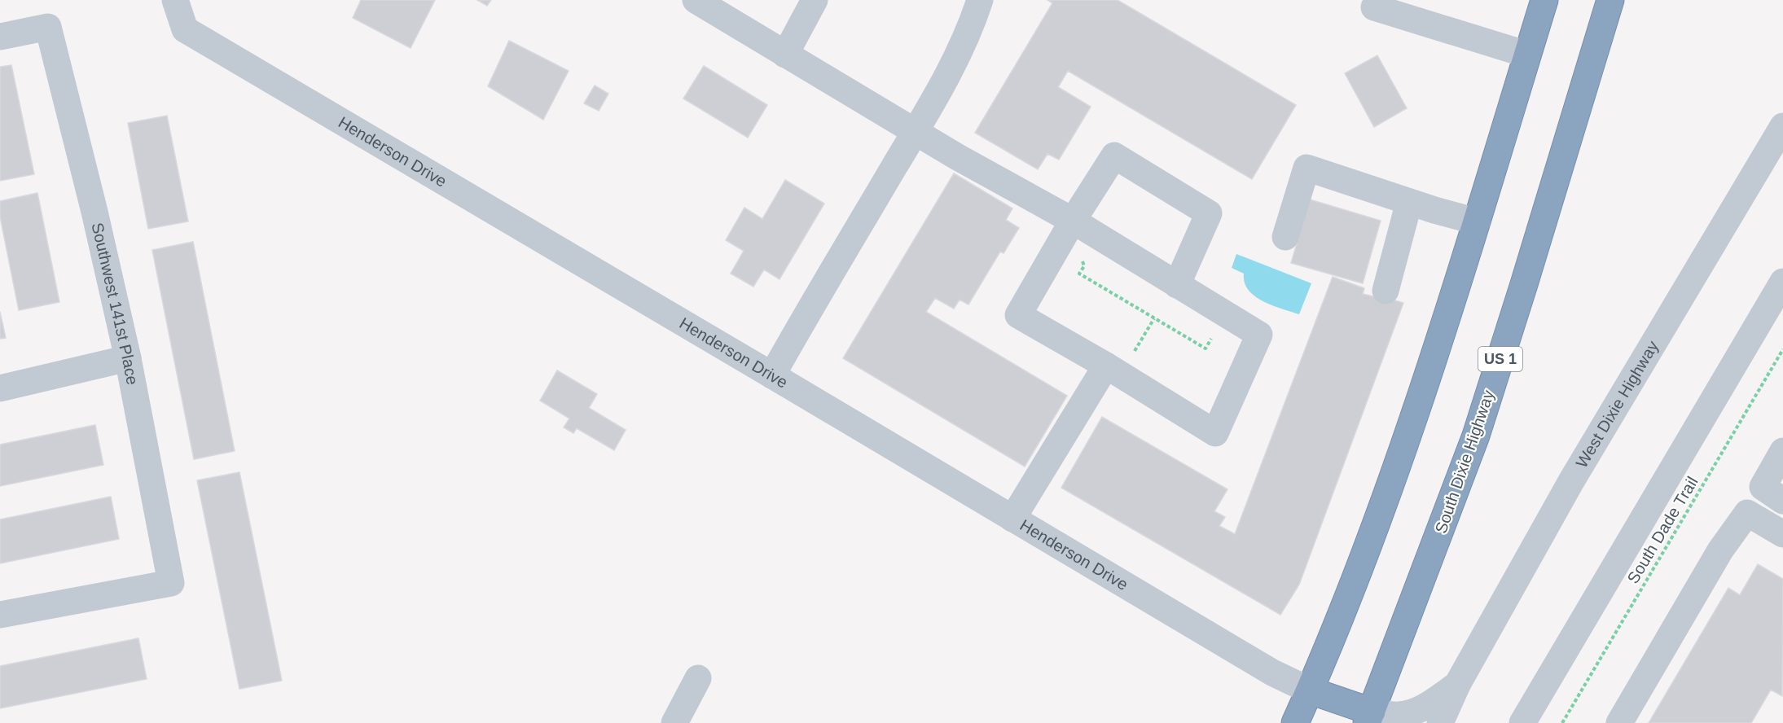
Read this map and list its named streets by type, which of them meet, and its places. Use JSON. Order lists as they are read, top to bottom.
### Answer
{
  "streets": {
    "highway": ["US 1", "South Dixie Highway"],
    "street": ["Henderson Drive", "Southwest 141st Place", "West Dixie Highway"],
    "path": ["South Dade Trail"]
  },
  "crossings": [
    ["West Dixie Highway", "South Dixie Highway"]
  ]
}
